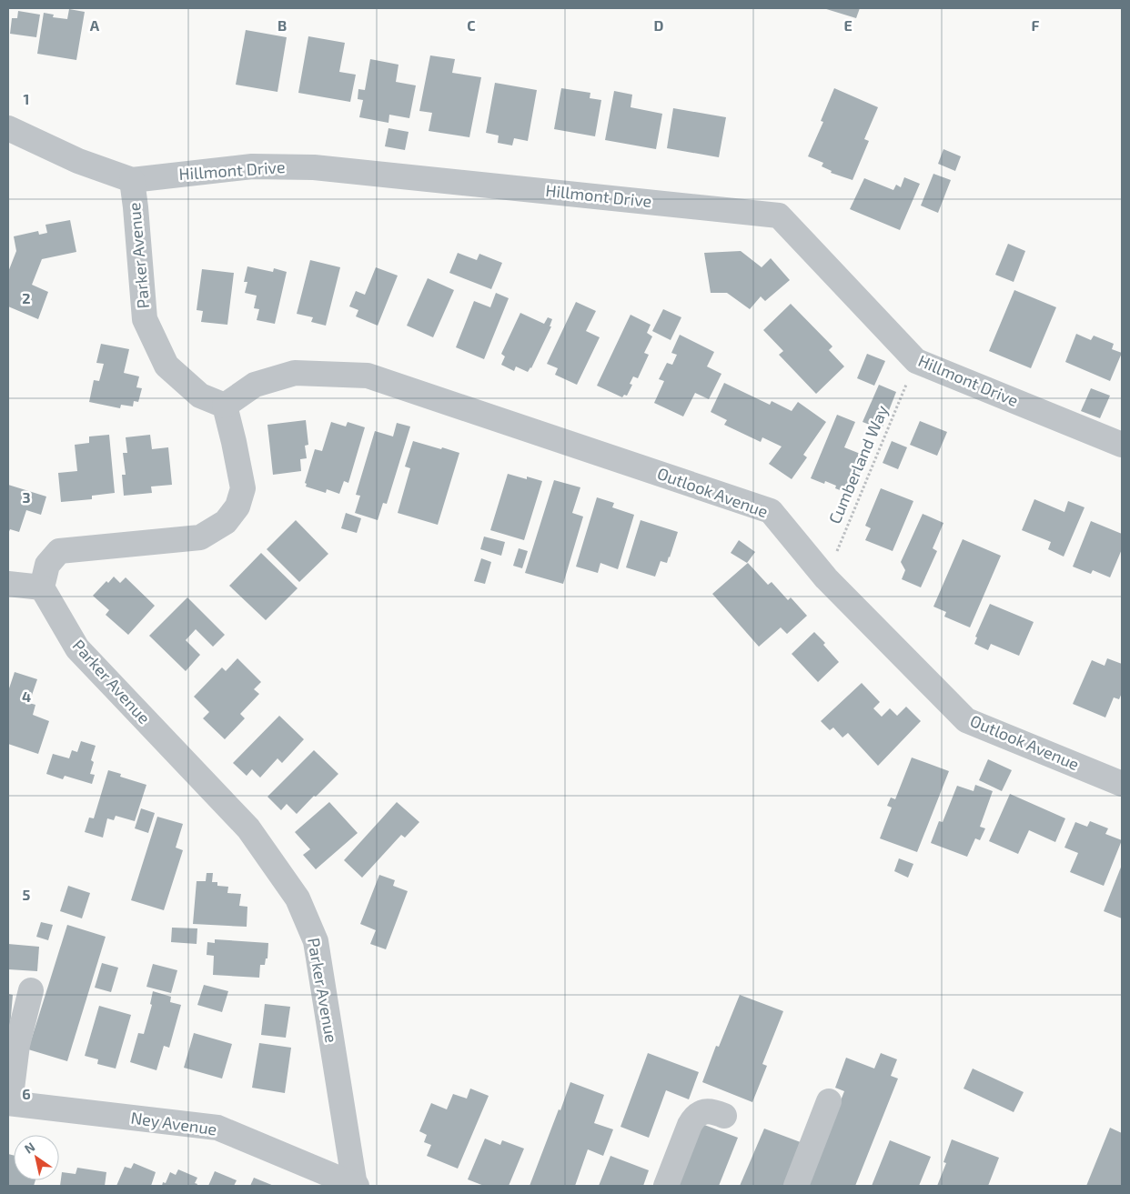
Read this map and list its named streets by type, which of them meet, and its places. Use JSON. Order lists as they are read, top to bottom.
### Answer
{
  "streets": {
    "street": [
      "Hillmont Drive",
      "Parker Avenue",
      "Outlook Avenue",
      "Ney Avenue"
    ],
    "path": ["Cumberland Way"]
  },
  "crossings": [
    ["Hillmont Drive", "Parker Avenue"],
    ["Hillmont Drive", "Cumberland Way"],
    ["Parker Avenue", "Outlook Avenue"],
    ["Parker Avenue", "Ney Avenue"],
    ["Cumberland Way", "Outlook Avenue"]
  ],
  "north": "top left",
  "grid": {
    "columns": [
      "A",
      "B",
      "C",
      "D",
      "E",
      "F"
    ],
    "rows": [
      "1",
      "2",
      "3",
      "4",
      "5",
      "6"
    ]
  }
}
